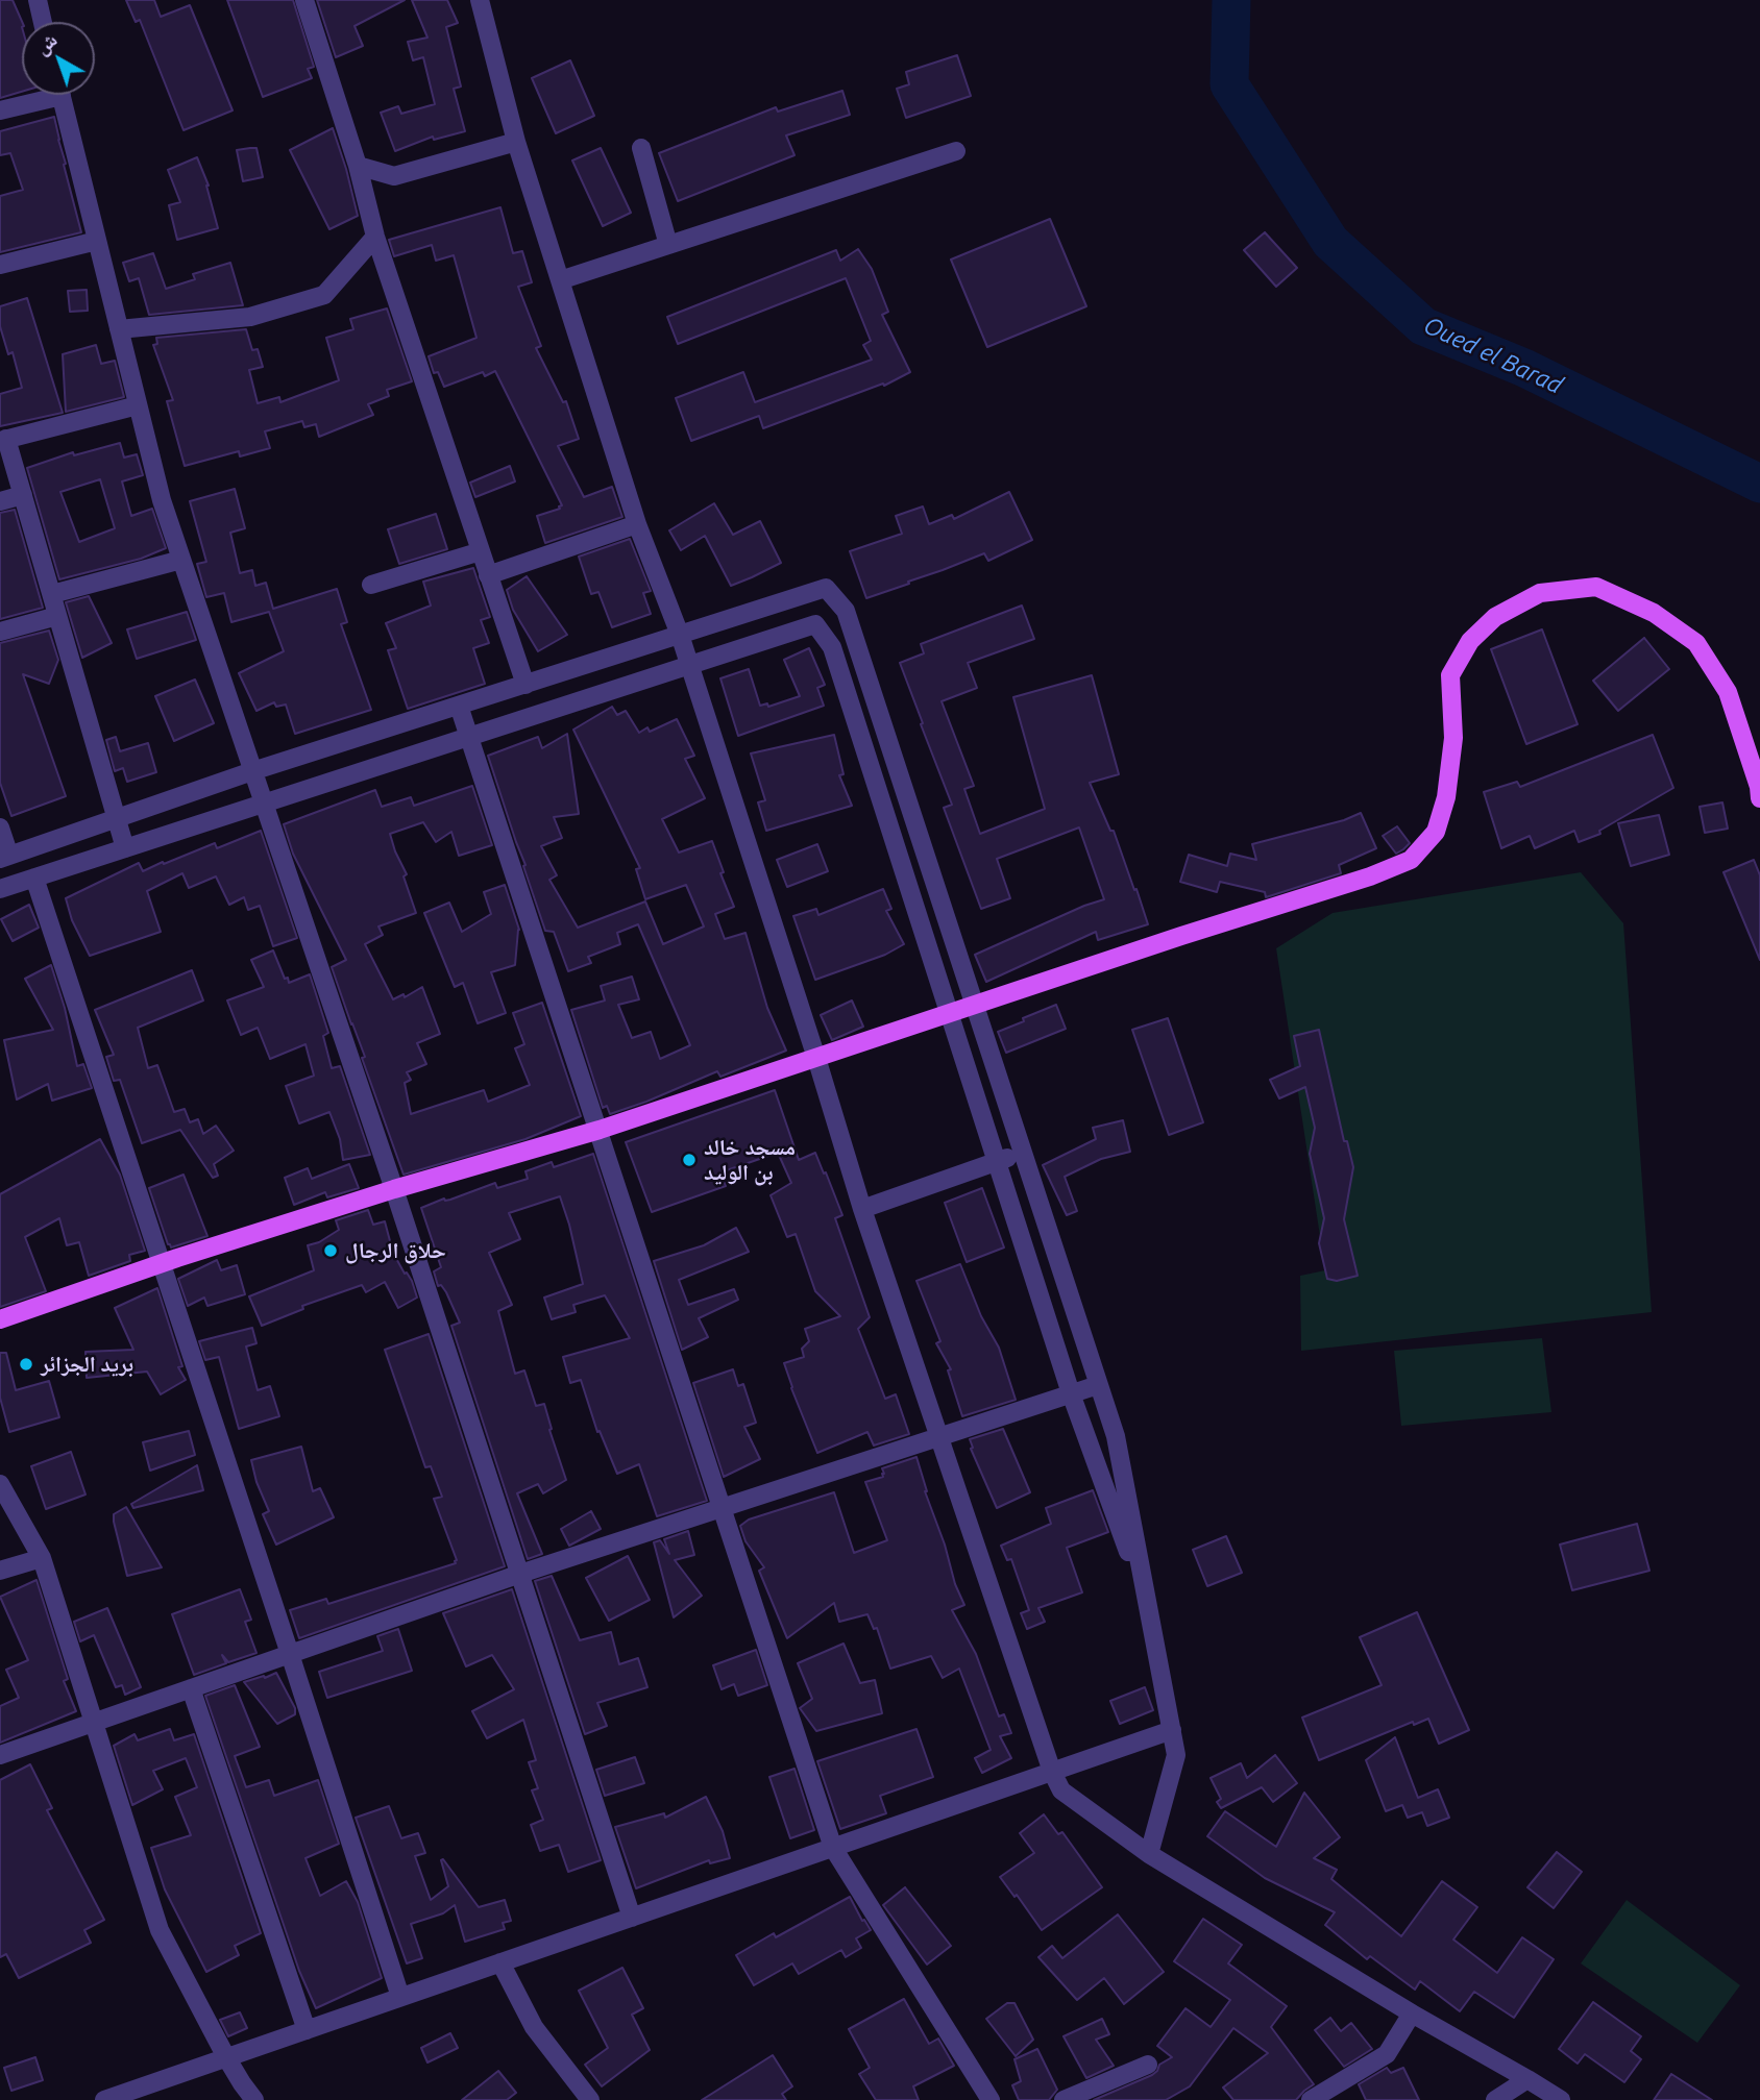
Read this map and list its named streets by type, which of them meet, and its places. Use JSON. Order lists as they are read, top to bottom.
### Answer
{
  "water": ["Oued el Barad"],
  "places": ["مسجد خالد بن الوليد", "حلاق الرجال", "بريد الجزائر"],
  "north": "top left"
}
